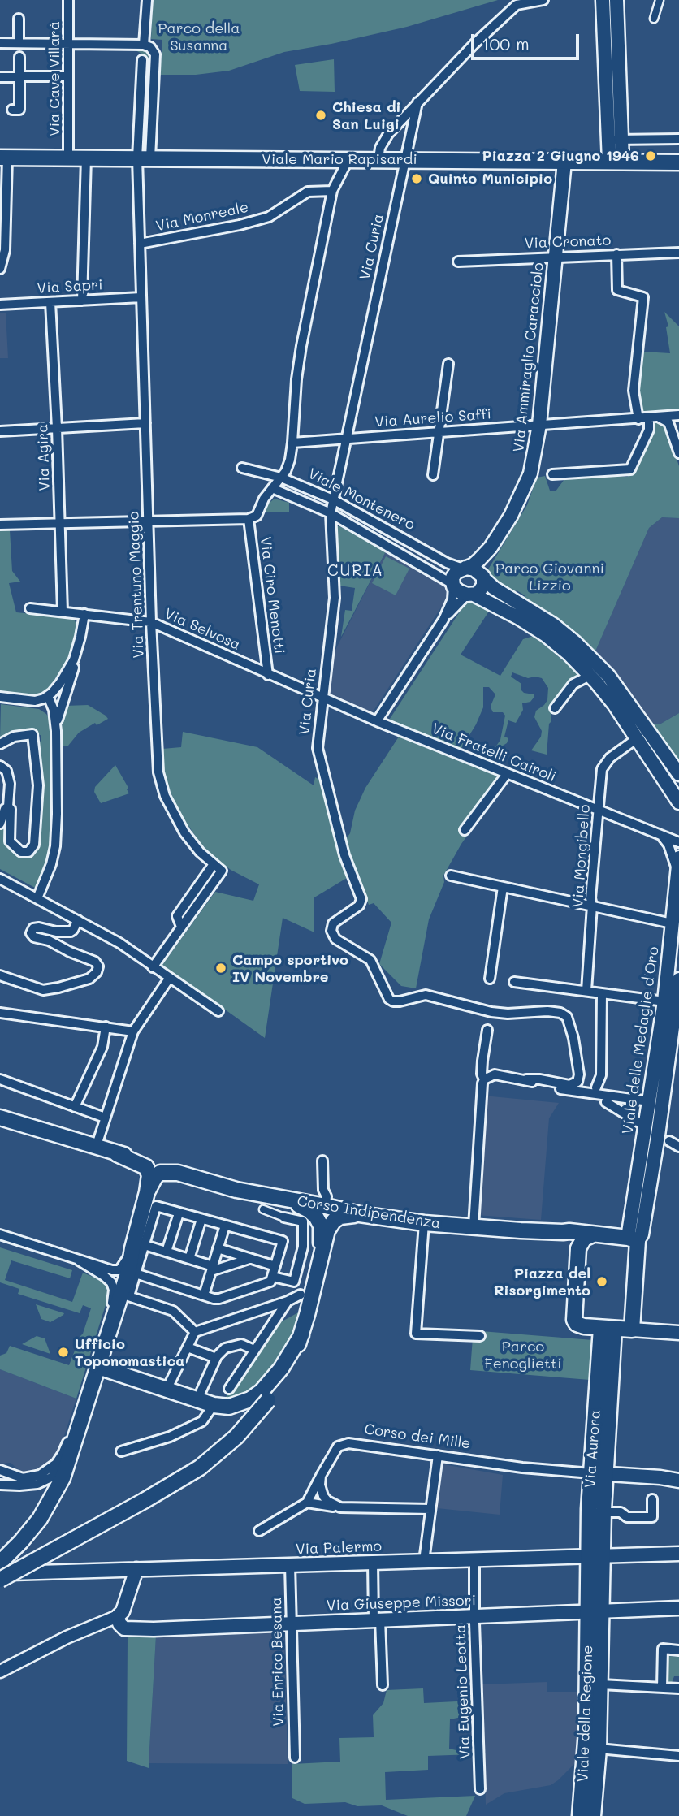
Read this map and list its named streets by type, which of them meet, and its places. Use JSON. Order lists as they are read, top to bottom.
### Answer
{
  "streets": {
    "main road": [
      "Viale Mario Rapisardi",
      "Via Ammiraglio Caracciolo",
      "Viale delle Medaglie d'Oro",
      "Corso Indipendenza",
      "Corso dei Mille",
      "Via Aurora",
      "Via Palermo",
      "Via Giuseppe Missori",
      "Viale della Regione"
    ],
    "street": [
      "Via Cave Villarà",
      "Via Monreale",
      "Via Cronato",
      "Via Curia",
      "Via Sapri",
      "Via Aurelio Saffi",
      "Via Agira",
      "Viale Montenero",
      "Via Trentuno Maggio",
      "Via Ciro Menotti",
      "Via Selvosa",
      "Via Fratelli Cairoli",
      "Via Mongibello",
      "Via Enrico Besana",
      "Via Eugenio Leotta"
    ]
  },
  "crossings": [
    ["Via Cave Villarà", "Viale Mario Rapisardi"],
    ["Viale Mario Rapisardi", "Via Curia"],
    ["Viale Mario Rapisardi", "Via Ammiraglio Caracciolo"],
    ["Viale Mario Rapisardi", "Via Trentuno Maggio"],
    ["Via Monreale", "Via Trentuno Maggio"],
    ["Via Cronato", "Via Ammiraglio Caracciolo"],
    ["Via Curia", "Via Aurelio Saffi"],
    ["Via Curia", "Viale Montenero"],
    ["Via Curia", "Via Selvosa"],
    ["Via Curia", "Via Fratelli Cairoli"],
    ["Via Sapri", "Via Agira"],
    ["Via Sapri", "Via Trentuno Maggio"],
    ["Via Ammiraglio Caracciolo", "Via Aurelio Saffi"],
    ["Via Ammiraglio Caracciolo", "Viale Montenero"],
    ["Via Agira", "Via Selvosa"],
    ["Via Trentuno Maggio", "Via Selvosa"],
    ["Via Ciro Menotti", "Via Selvosa"],
    ["Via Selvosa", "Via Fratelli Cairoli"],
    ["Via Fratelli Cairoli", "Via Mongibello"],
    ["Viale delle Medaglie d'Oro", "Corso Indipendenza"],
    ["Corso dei Mille", "Via Aurora"],
    ["Via Aurora", "Via Palermo"],
    ["Via Aurora", "Via Giuseppe Missori"],
    ["Via Aurora", "Viale della Regione"],
    ["Via Palermo", "Via Enrico Besana"],
    ["Via Palermo", "Via Eugenio Leotta"],
    ["Via Giuseppe Missori", "Via Enrico Besana"],
    ["Via Giuseppe Missori", "Via Eugenio Leotta"],
    ["Via Giuseppe Missori", "Viale della Regione"]
  ],
  "districts": ["CURIA"],
  "parks": ["Parco della Susanna", "Parco Giovanni Lizzio", "Parco Fenoglietti"],
  "places": [
    "Chiesa di San Luigi",
    "Piazza 2 Giugno 1946",
    "Quinto Municipio",
    "Campo sportivo IV Novembre",
    "Piazza del Risorgimento",
    "Ufficio Toponomastica"
  ],
  "scale_bar": "100 m"
}
